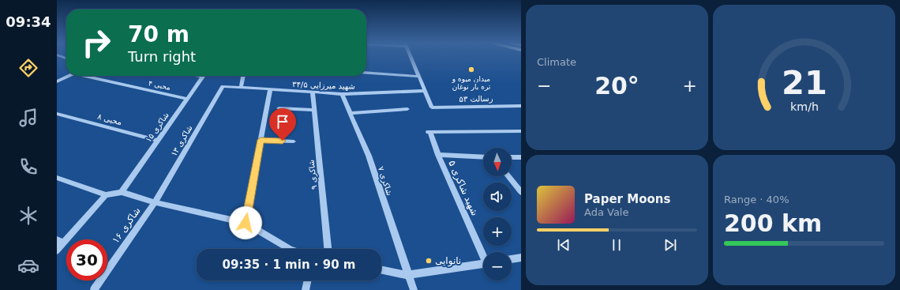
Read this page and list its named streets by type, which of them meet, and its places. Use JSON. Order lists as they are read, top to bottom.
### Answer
{
  "streets": {
    "street": [
      "محبی ۴",
      "شهید میرزایی ۳۴/۵",
      "رسالت ۵۳",
      "محبی ۸",
      "شاکری ۱۵",
      "شاکری ۱۳",
      "شاکری ۹",
      "شاکری ۷",
      "شهید شاکری ۵",
      "شاکری ۱۶"
    ]
  },
  "crossings": [
    ["محبی ۴", "شاکری ۱۵"],
    ["شهید میرزایی ۳۴/۵", "رسالت ۵۳"],
    ["شهید میرزایی ۳۴/۵", "شاکری ۱۳"],
    ["شهید میرزایی ۳۴/۵", "شاکری ۹"],
    ["شهید میرزایی ۳۴/۵", "شاکری ۷"],
    ["محبی ۸", "شاکری ۱۵"],
    ["شاکری ۱۳", "شاکری ۱۶"]
  ],
  "places": ["میدان میوه و تره بار نوغان", "نانوایی"],
  "north": "bottom",
  "page": {
    "tabs": "09:34",
    "tile": [
      "Climate",
      ["Range · 40%", "200 km"]
    ],
    "turn": ["70 m", "Turn right"],
    "heat": ["−", "20°", "+"],
    "map_buttons": ["+", "−"],
    "song": ["Paper Moons", "Ada Vale"],
    "limit": "30",
    "trip": "09:35 · 1 min · 90 m",
    "gauge": ["21", "km/h"]
  }
}
